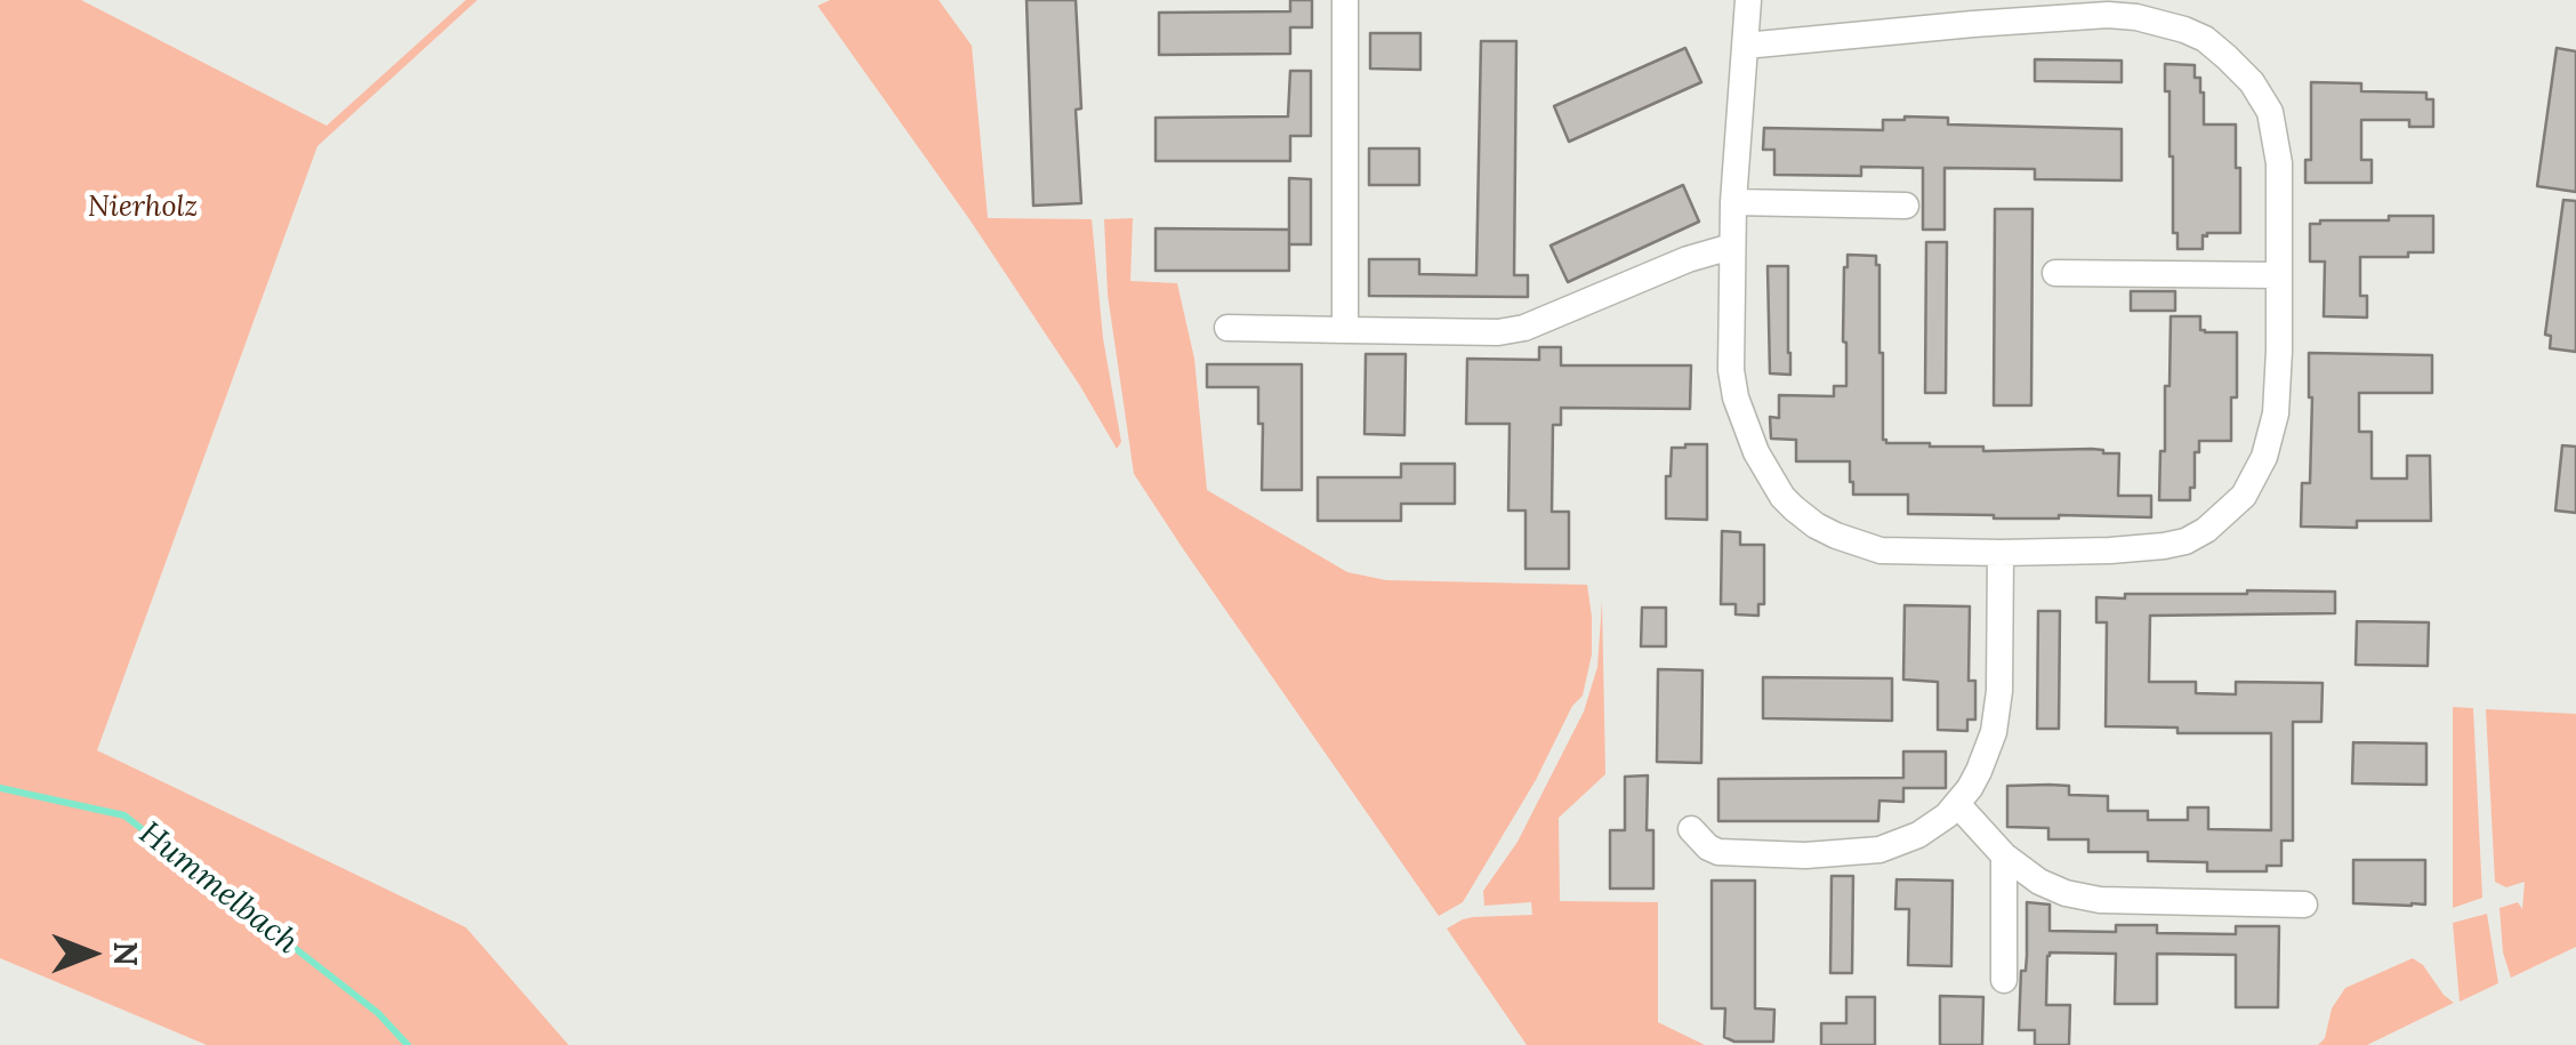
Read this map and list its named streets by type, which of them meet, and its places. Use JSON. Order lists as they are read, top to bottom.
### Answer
{
  "water": ["Hummelbach"],
  "parks": ["Nierholz"],
  "north": "right"
}
